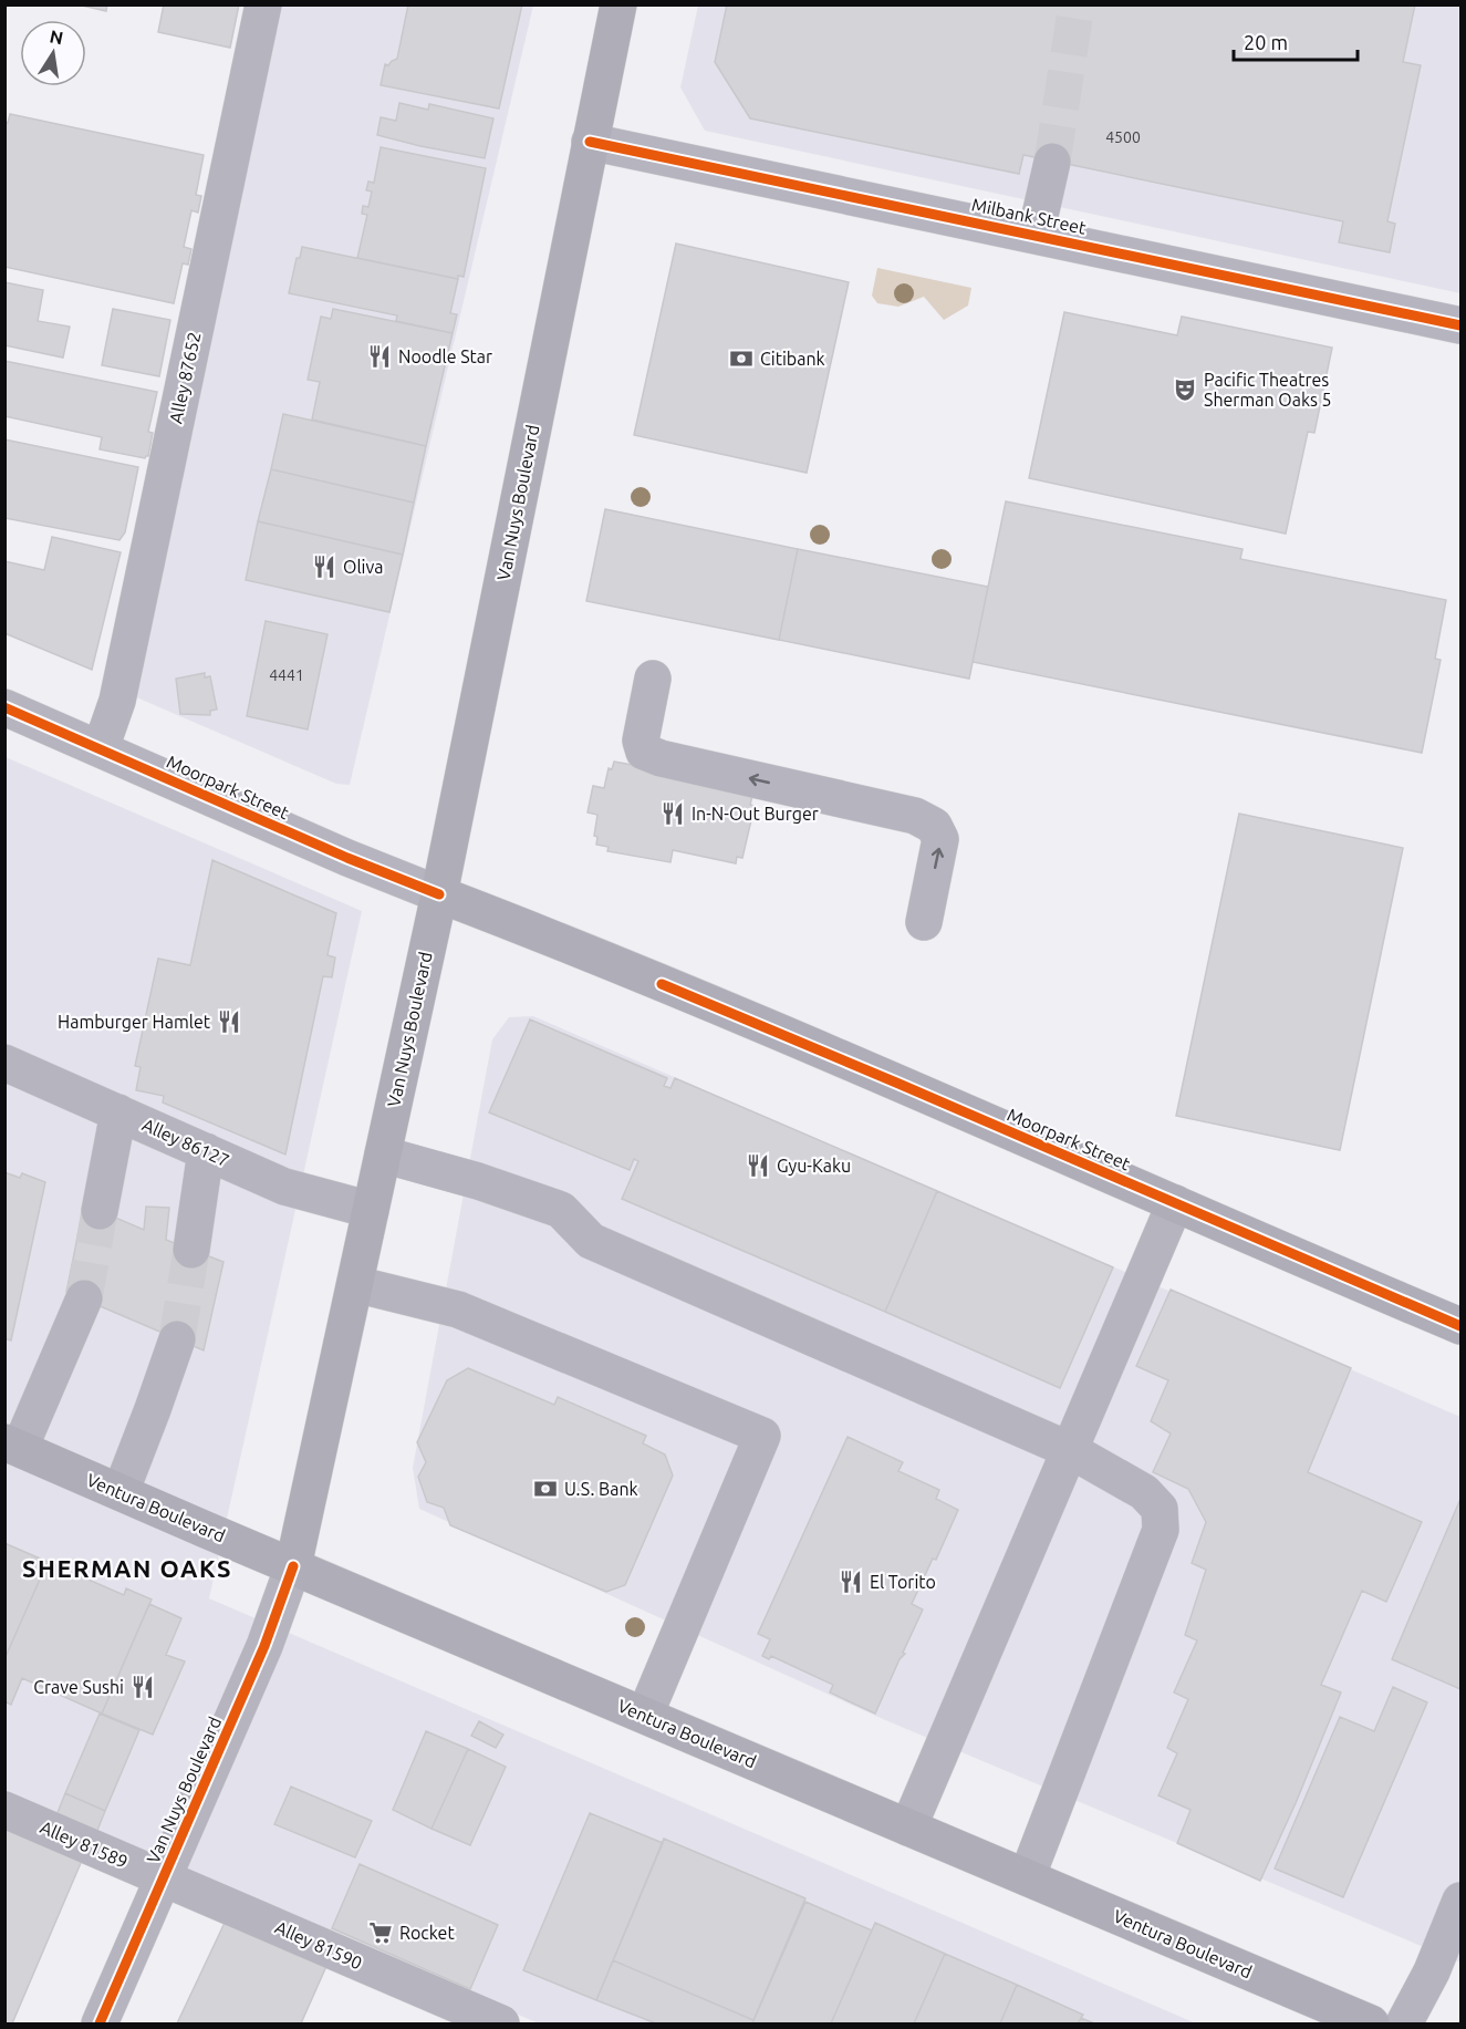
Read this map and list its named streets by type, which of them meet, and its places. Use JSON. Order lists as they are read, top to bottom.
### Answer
{
  "streets": {
    "main road": ["Van Nuys Boulevard", "Moorpark Street", "Ventura Boulevard"],
    "street": [
      "Milbank Street",
      "Alley 87652",
      "Alley 86127",
      "Alley 81589",
      "Alley 81590"
    ]
  },
  "crossings": [
    ["Milbank Street", "Van Nuys Boulevard"],
    ["Alley 87652", "Moorpark Street"],
    ["Van Nuys Boulevard", "Moorpark Street"],
    ["Van Nuys Boulevard", "Alley 86127"],
    ["Van Nuys Boulevard", "Ventura Boulevard"],
    ["Van Nuys Boulevard", "Alley 81589"],
    ["Van Nuys Boulevard", "Alley 81590"],
    ["Alley 81589", "Alley 81590"]
  ],
  "districts": ["SHERMAN OAKS"],
  "places": {
    "restaurant": [
      "Noodle Star",
      "Oliva",
      "In-N-Out Burger",
      "Hamburger Hamlet",
      "Gyu-Kaku",
      "El Torito",
      "Crave Sushi"
    ],
    "bank": ["Citibank", "U.S. Bank"],
    "theatre": ["Pacific Theatres Sherman Oaks 5"],
    "supermarket": ["Rocket"]
  },
  "house_numbers": ["4500", "4441"],
  "scale_bar": "20 m",
  "north": "top"
}
